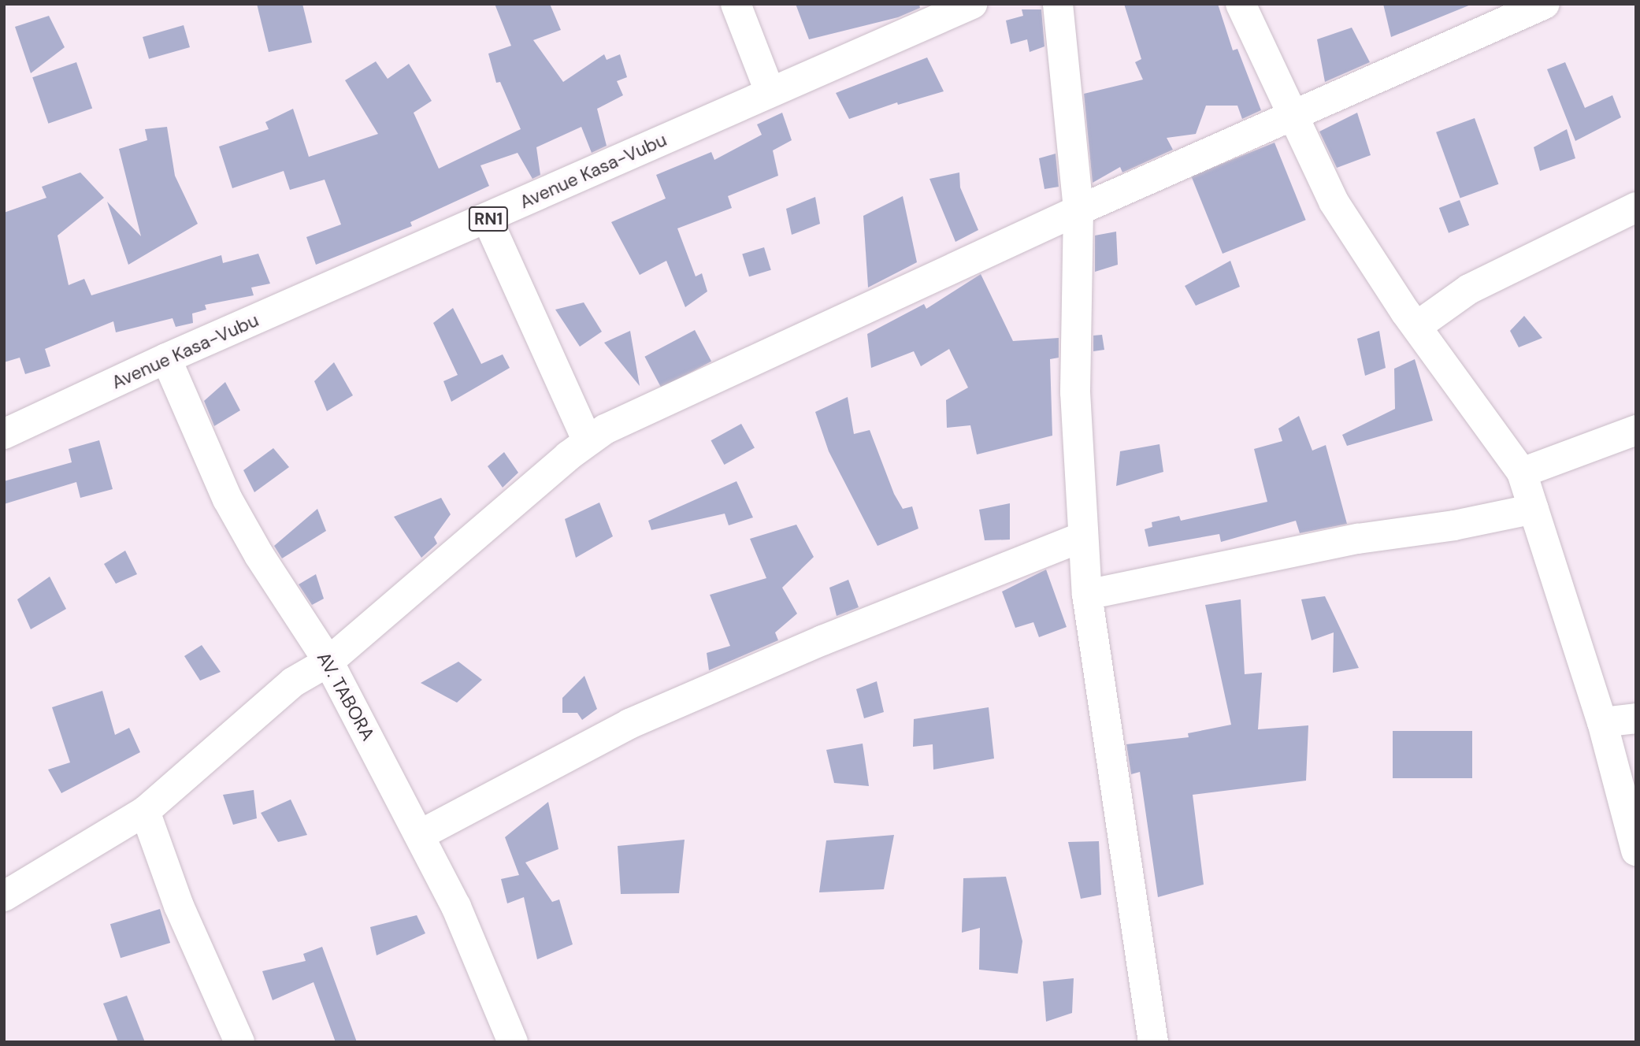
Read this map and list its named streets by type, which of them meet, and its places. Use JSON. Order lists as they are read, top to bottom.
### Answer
{
  "streets": {
    "main road": ["Avenue Kasa-Vubu", "RN1", "AV. TABORA"]
  },
  "crossings": [
    ["Avenue Kasa-Vubu", "AV. TABORA"]
  ]
}
